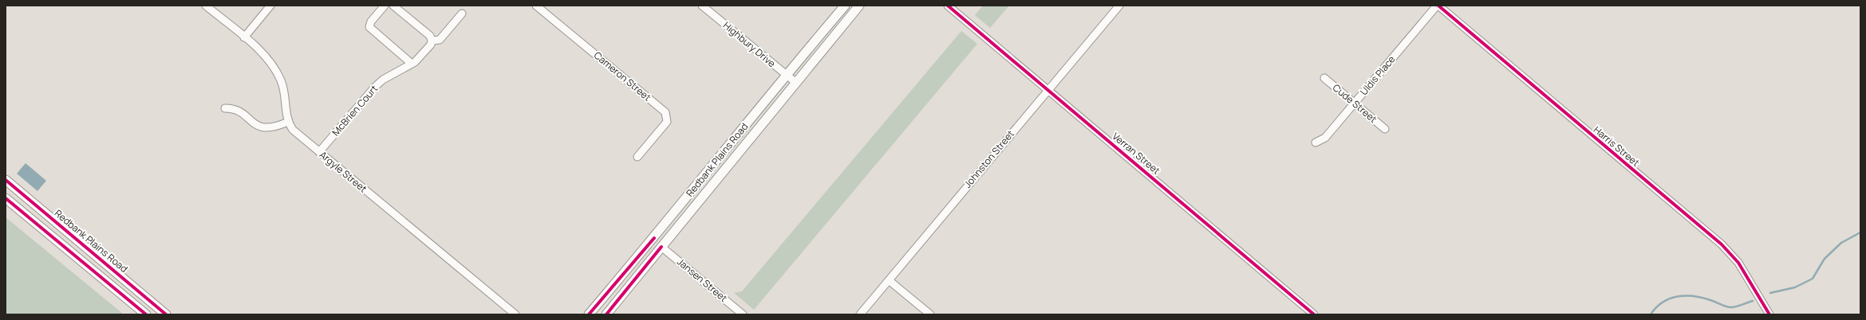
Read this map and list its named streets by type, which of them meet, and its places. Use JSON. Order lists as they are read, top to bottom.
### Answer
{
  "streets": {
    "main road": ["Redbank Plains Road"],
    "street": [
      "Highbury Drive",
      "Uldis Place",
      "Cameron Street",
      "Cude Street",
      "McBrien Court",
      "Harris Street",
      "Verran Street",
      "Johnston Street",
      "Argyle Street",
      "Jansen Street"
    ]
  },
  "crossings": [
    ["Highbury Drive", "Redbank Plains Road"],
    ["Uldis Place", "Cude Street"],
    ["Uldis Place", "Harris Street"],
    ["McBrien Court", "Argyle Street"],
    ["Verran Street", "Johnston Street"],
    ["Redbank Plains Road", "Jansen Street"]
  ]
}
